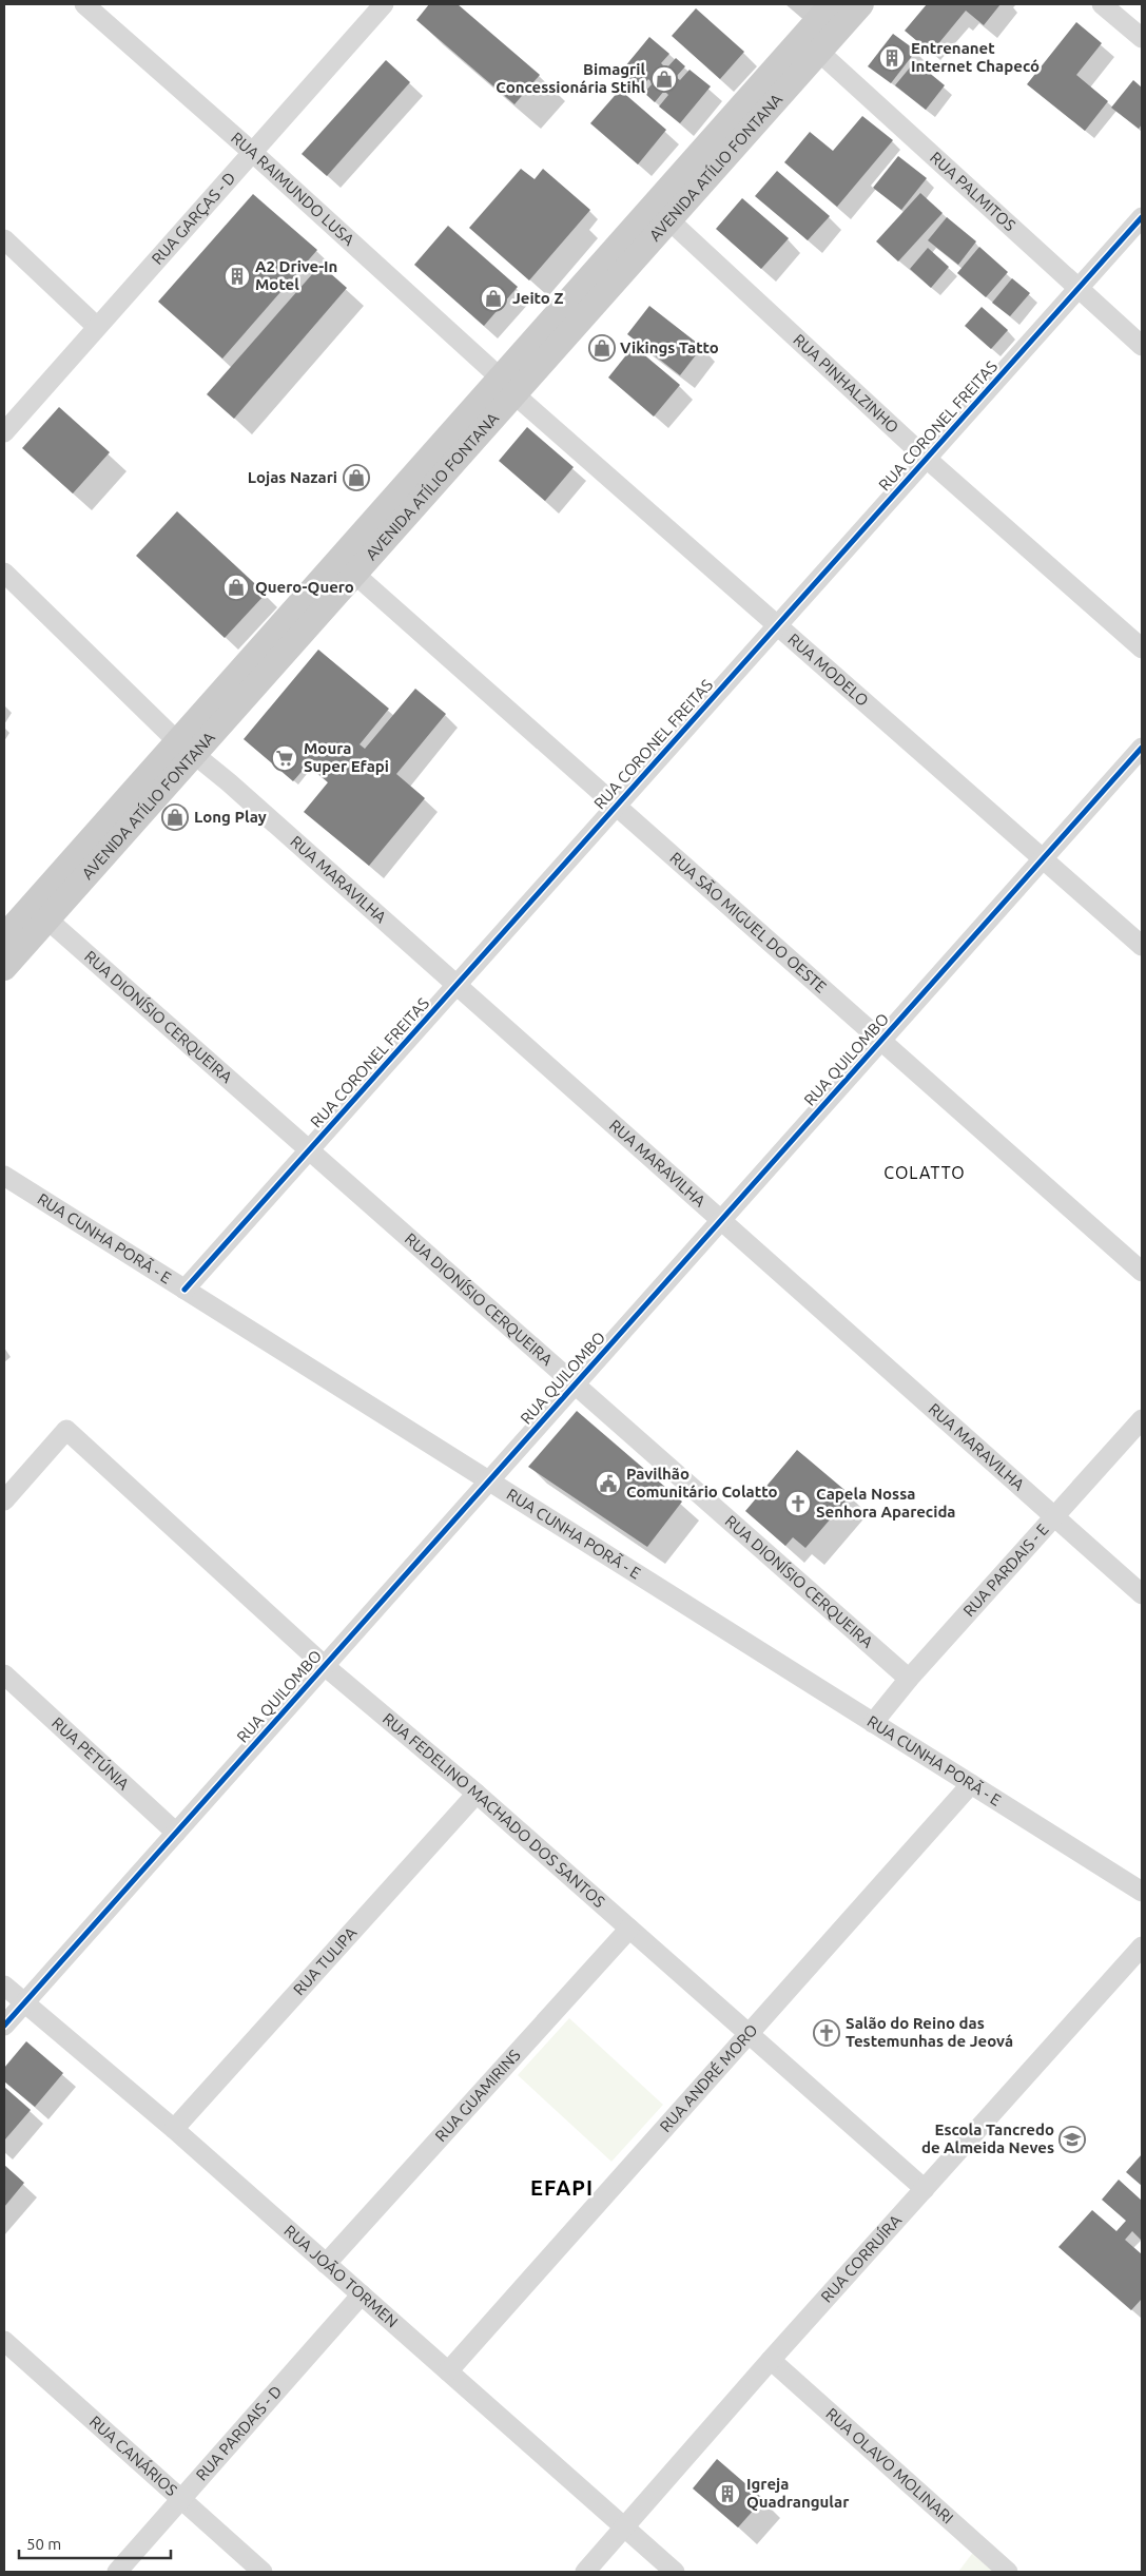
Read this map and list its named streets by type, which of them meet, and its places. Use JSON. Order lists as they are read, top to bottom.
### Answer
{
  "streets": {
    "main road": ["AVENIDA ATÍLIO FONTANA"],
    "street": [
      "RUA RAIMUNDO LUSA",
      "RUA PALMITOS",
      "RUA GARÇAS - D",
      "RUA PINHALZINHO",
      "RUA CORONEL FREITAS",
      "RUA MODELO",
      "RUA MARAVILHA",
      "RUA SÃO MIGUEL DO OESTE",
      "RUA DIONÍSIO CERQUEIRA",
      "RUA QUILOMBO",
      "RUA CUNHA PORÃ - E",
      "RUA PARDAIS - E",
      "RUA PETÚNIA",
      "RUA FEDELINO MACHADO DOS SANTOS",
      "RUA TULIPA",
      "RUA ANDRÉ MORO",
      "RUA GUAMIRINS",
      "RUA CORRUÍRA",
      "RUA JOÃO TORMEN",
      "RUA PARDAIS - D",
      "RUA CANÁRIOS",
      "RUA OLAVO MOLINARI"
    ]
  },
  "crossings": [
    ["AVENIDA ATÍLIO FONTANA", "RUA RAIMUNDO LUSA"],
    ["AVENIDA ATÍLIO FONTANA", "RUA PALMITOS"],
    ["AVENIDA ATÍLIO FONTANA", "RUA PINHALZINHO"],
    ["AVENIDA ATÍLIO FONTANA", "RUA MODELO"],
    ["AVENIDA ATÍLIO FONTANA", "RUA MARAVILHA"],
    ["AVENIDA ATÍLIO FONTANA", "RUA SÃO MIGUEL DO OESTE"],
    ["AVENIDA ATÍLIO FONTANA", "RUA DIONÍSIO CERQUEIRA"],
    ["RUA RAIMUNDO LUSA", "RUA GARÇAS - D"],
    ["RUA RAIMUNDO LUSA", "RUA MODELO"],
    ["RUA PALMITOS", "RUA CORONEL FREITAS"],
    ["RUA PINHALZINHO", "RUA CORONEL FREITAS"],
    ["RUA CORONEL FREITAS", "RUA MODELO"],
    ["RUA CORONEL FREITAS", "RUA MARAVILHA"],
    ["RUA CORONEL FREITAS", "RUA SÃO MIGUEL DO OESTE"],
    ["RUA CORONEL FREITAS", "RUA DIONÍSIO CERQUEIRA"],
    ["RUA CORONEL FREITAS", "RUA CUNHA PORÃ - E"],
    ["RUA MODELO", "RUA QUILOMBO"],
    ["RUA MARAVILHA", "RUA QUILOMBO"],
    ["RUA MARAVILHA", "RUA PARDAIS - E"],
    ["RUA SÃO MIGUEL DO OESTE", "RUA QUILOMBO"],
    ["RUA DIONÍSIO CERQUEIRA", "RUA QUILOMBO"],
    ["RUA DIONÍSIO CERQUEIRA", "RUA PARDAIS - E"],
    ["RUA QUILOMBO", "RUA CUNHA PORÃ - E"],
    ["RUA QUILOMBO", "RUA PETÚNIA"],
    ["RUA QUILOMBO", "RUA FEDELINO MACHADO DOS SANTOS"],
    ["RUA QUILOMBO", "RUA JOÃO TORMEN"],
    ["RUA CUNHA PORÃ - E", "RUA PARDAIS - E"],
    ["RUA CUNHA PORÃ - E", "RUA ANDRÉ MORO"],
    ["RUA FEDELINO MACHADO DOS SANTOS", "RUA TULIPA"],
    ["RUA FEDELINO MACHADO DOS SANTOS", "RUA ANDRÉ MORO"],
    ["RUA FEDELINO MACHADO DOS SANTOS", "RUA GUAMIRINS"],
    ["RUA FEDELINO MACHADO DOS SANTOS", "RUA CORRUÍRA"],
    ["RUA TULIPA", "RUA JOÃO TORMEN"],
    ["RUA ANDRÉ MORO", "RUA JOÃO TORMEN"],
    ["RUA GUAMIRINS", "RUA JOÃO TORMEN"],
    ["RUA CORRUÍRA", "RUA JOÃO TORMEN"],
    ["RUA CORRUÍRA", "RUA OLAVO MOLINARI"],
    ["RUA JOÃO TORMEN", "RUA PARDAIS - D"],
    ["RUA PARDAIS - D", "RUA CANÁRIOS"]
  ],
  "districts": ["COLATTO", "EFAPI"],
  "places": {
    "building": ["Entrenanet Internet Chapecó", "A2 Drive-In Motel", "Igreja Quadrangular"],
    "shop": [
      "Bimagril Concessionária Stihl",
      "Jeito Z",
      "Vikings Tatto",
      "Lojas Nazari",
      "Quero-Quero",
      "Long Play"
    ],
    "supermarket": ["Moura Super Efapi"],
    "public building": ["Pavilhão Comunitário Colatto"],
    "church": ["Capela Nossa Senhora Aparecida", "Salão do Reino das Testemunhas de Jeová"],
    "school or university": ["Escola Tancredo de Almeida Neves"]
  },
  "scale_bar": "50 m"
}
